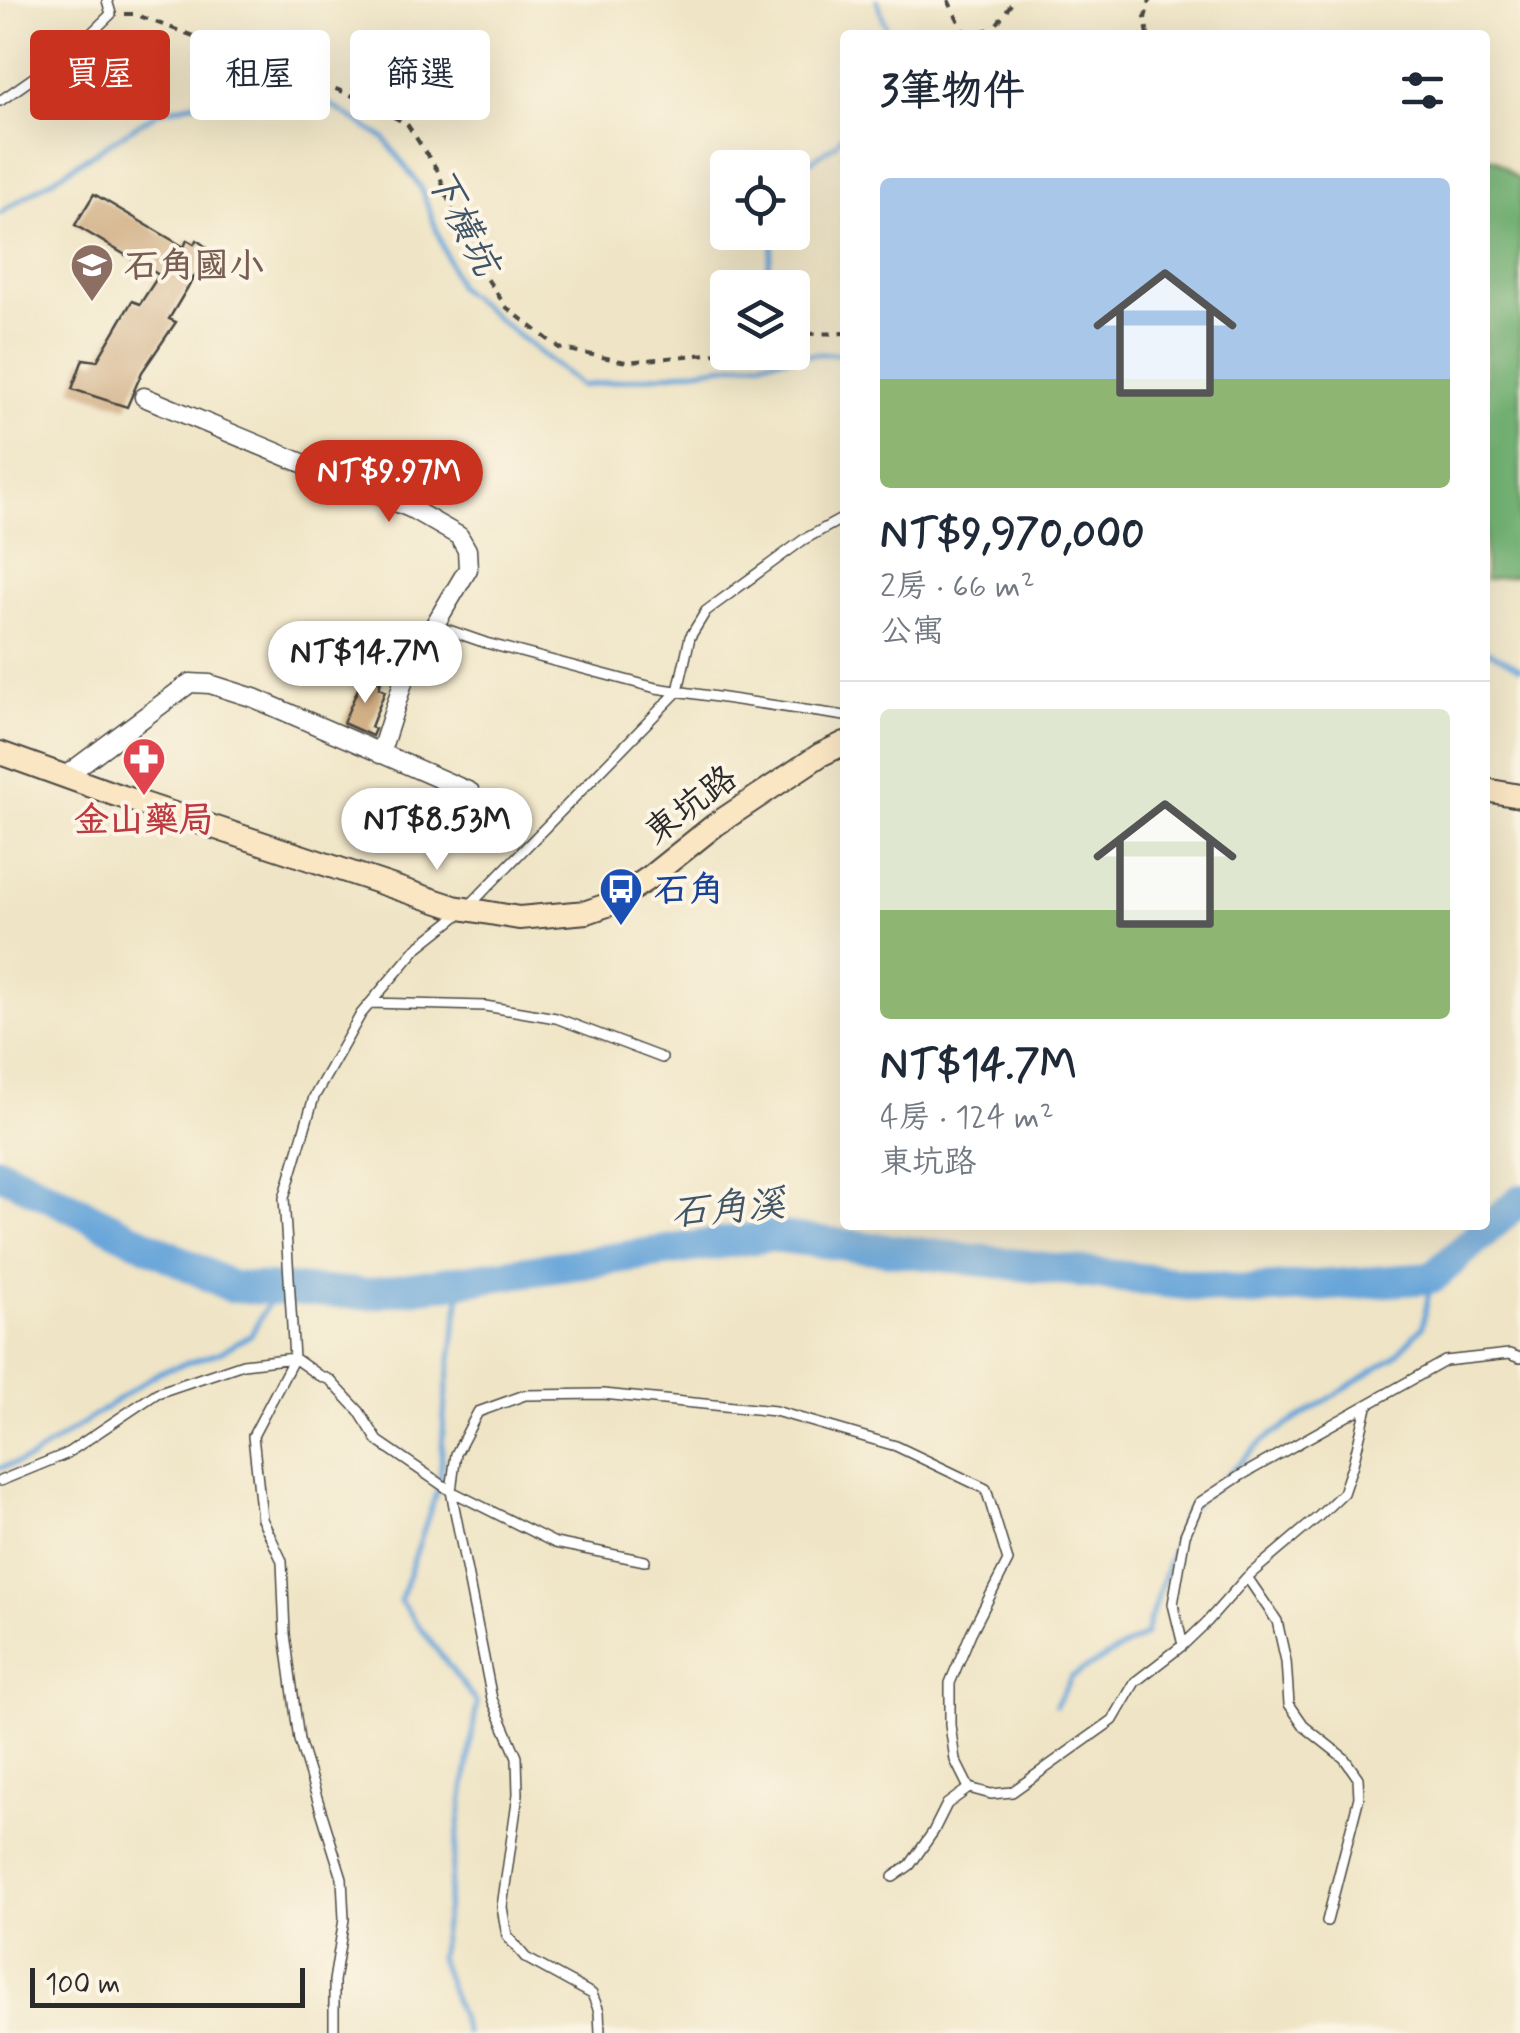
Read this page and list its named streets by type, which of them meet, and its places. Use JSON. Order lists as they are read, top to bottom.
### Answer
{
  "streets": {
    "street": ["東坑路"]
  },
  "water": ["下橫坑", "石角溪"],
  "places": {
    "school or university": ["石角國小"],
    "pharmacy": ["金山藥局"],
    "bus stop": ["石角"]
  },
  "scale_bar": "100 m",
  "page": {
    "chip": ["買屋", "租屋", "篩選"],
    "heading": "3筆物件",
    "list": [
      {
        "name": "NT$9,970,000",
        "note": "2房 · 66 m² · 公寓"
      },
      {
        "name": "NT$14.7M",
        "note": "4房 · 124 m² · 東坑路"
      }
    ],
    "price": ["NT$9.97M", "NT$14.7M", "NT$8.53M"],
    "scale": "100 m"
  }
}
